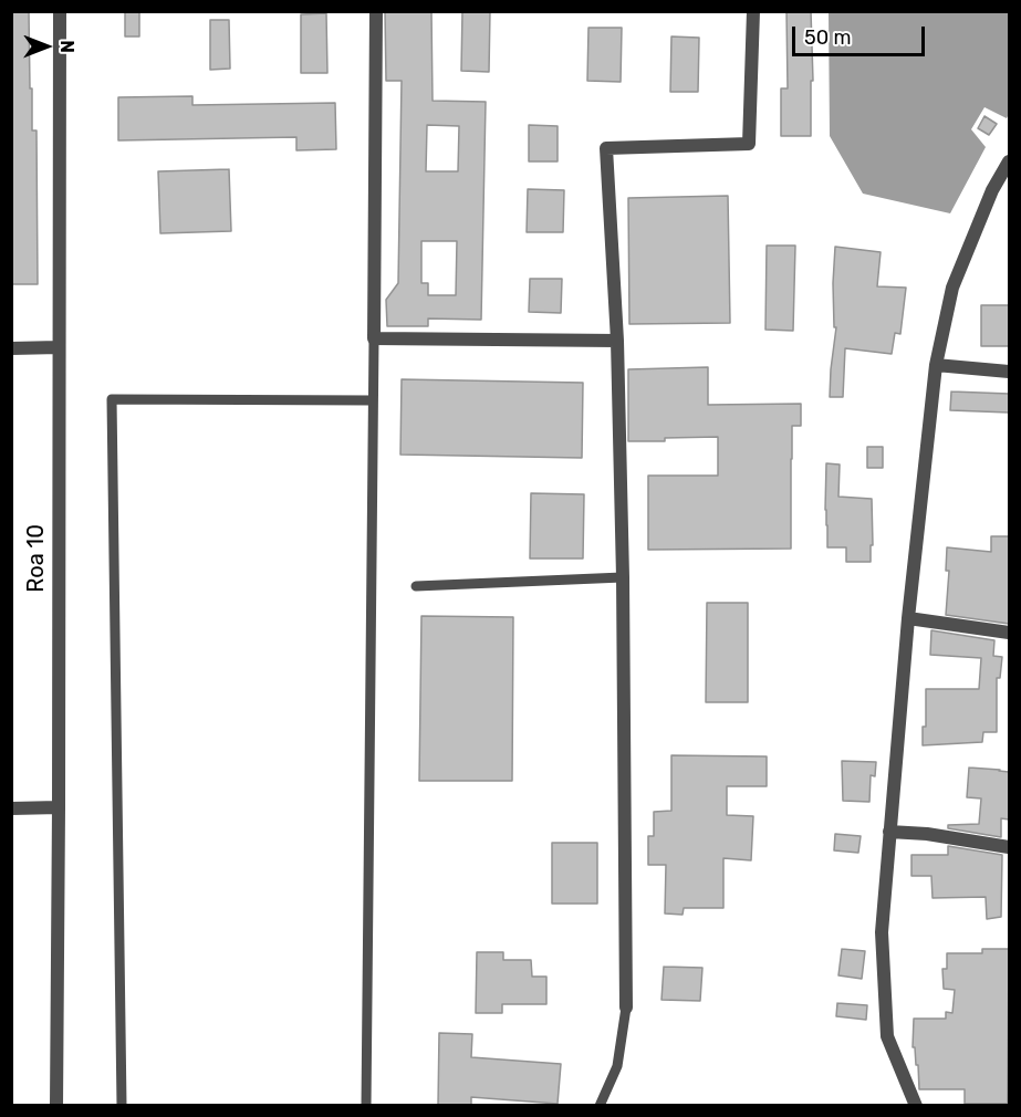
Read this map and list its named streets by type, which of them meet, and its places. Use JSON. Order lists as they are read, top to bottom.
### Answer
{
  "streets": {
    "street": ["Roa 10"]
  },
  "scale_bar": "50 m",
  "north": "right"
}
